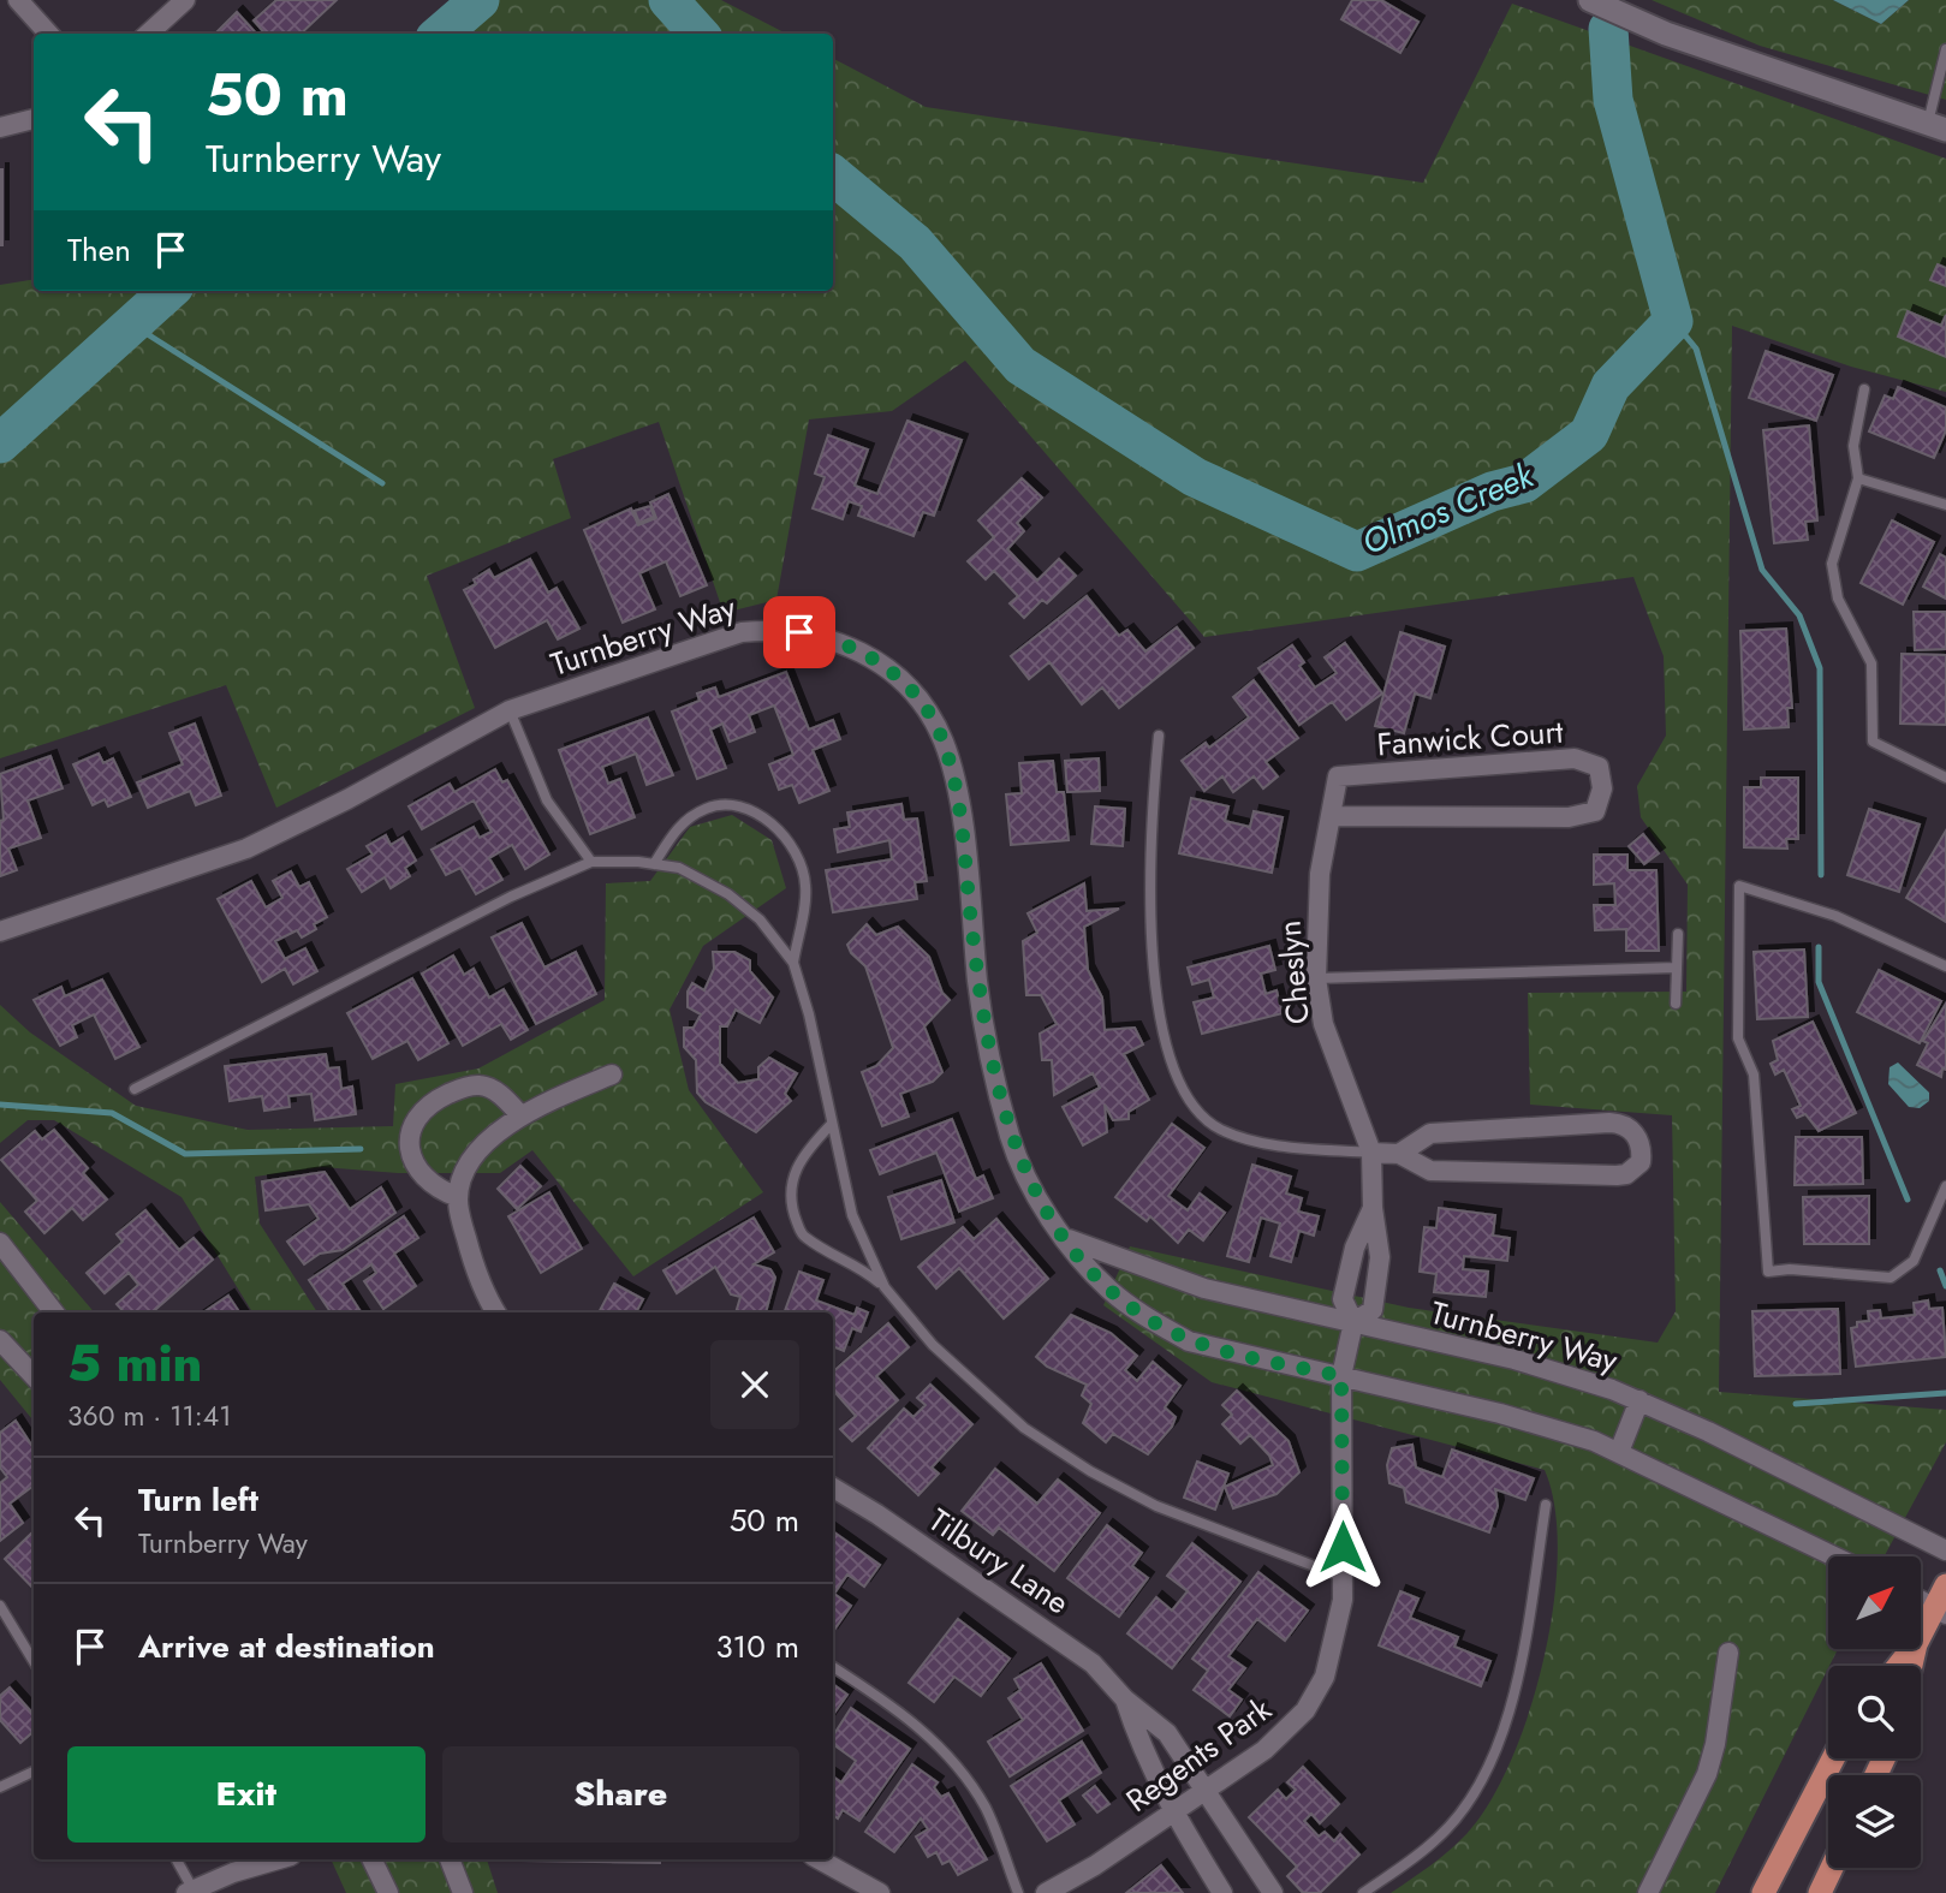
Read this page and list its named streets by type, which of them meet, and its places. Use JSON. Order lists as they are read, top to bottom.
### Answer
{
  "streets": {
    "street": [
      "Turnberry Way",
      "Fanwick Court",
      "Cheslyn",
      "Tilbury Lane",
      "Regents Park"
    ]
  },
  "crossings": [
    ["Turnberry Way", "Cheslyn"],
    ["Turnberry Way", "Regents Park"],
    ["Fanwick Court", "Cheslyn"],
    ["Cheslyn", "Regents Park"],
    ["Tilbury Lane", "Regents Park"]
  ],
  "water": ["Olmos Creek"],
  "north": "top right",
  "page": {
    "turn": ["50 m", "Turnberry Way"],
    "then": "Then",
    "heading": ["5 min", "360 m · 11:41"],
    "list": [
      {
        "name": "Turn left",
        "note": "Turnberry Way",
        "value": "50 m"
      },
      {
        "name": "Arrive at destination",
        "value": "310 m"
      }
    ],
    "buttons": ["Exit", "Share"]
  }
}
